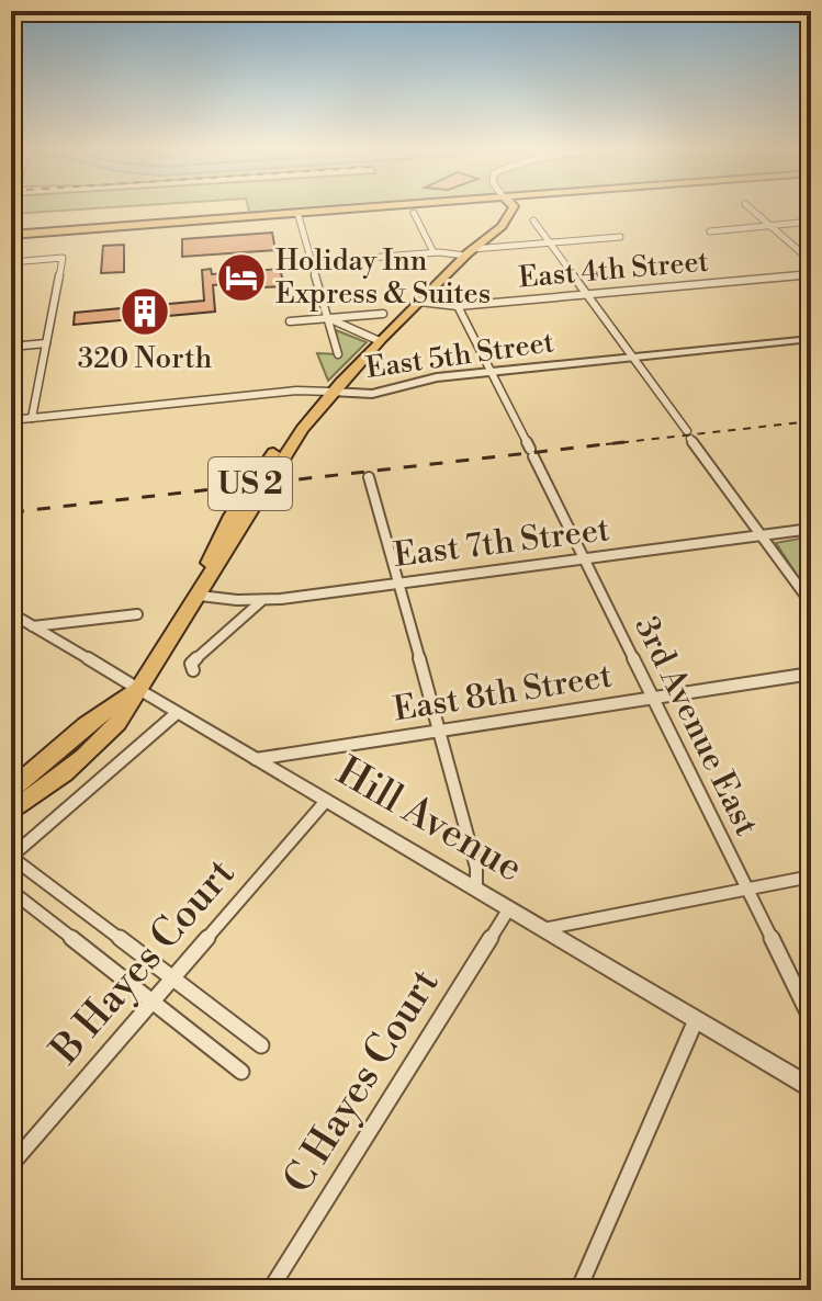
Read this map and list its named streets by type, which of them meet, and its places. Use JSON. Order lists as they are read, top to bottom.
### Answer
{
  "streets": {
    "highway": ["US 2"],
    "street": [
      "East 4th Street",
      "East 5th Street",
      "East 7th Street",
      "East 8th Street",
      "3rd Avenue East",
      "Hill Avenue",
      "B Hayes Court",
      "C Hayes Court"
    ]
  },
  "crossings": [
    ["East 4th Street", "US 2"],
    ["East 4th Street", "3rd Avenue East"],
    ["East 5th Street", "US 2"],
    ["East 5th Street", "3rd Avenue East"],
    ["US 2", "East 7th Street"],
    ["US 2", "Hill Avenue"],
    ["East 7th Street", "3rd Avenue East"],
    ["East 8th Street", "3rd Avenue East"],
    ["East 8th Street", "Hill Avenue"],
    ["Hill Avenue", "B Hayes Court"],
    ["Hill Avenue", "C Hayes Court"]
  ],
  "places": {
    "hotel": ["Holiday Inn Express & Suites"],
    "building": ["320 North"]
  }
}
